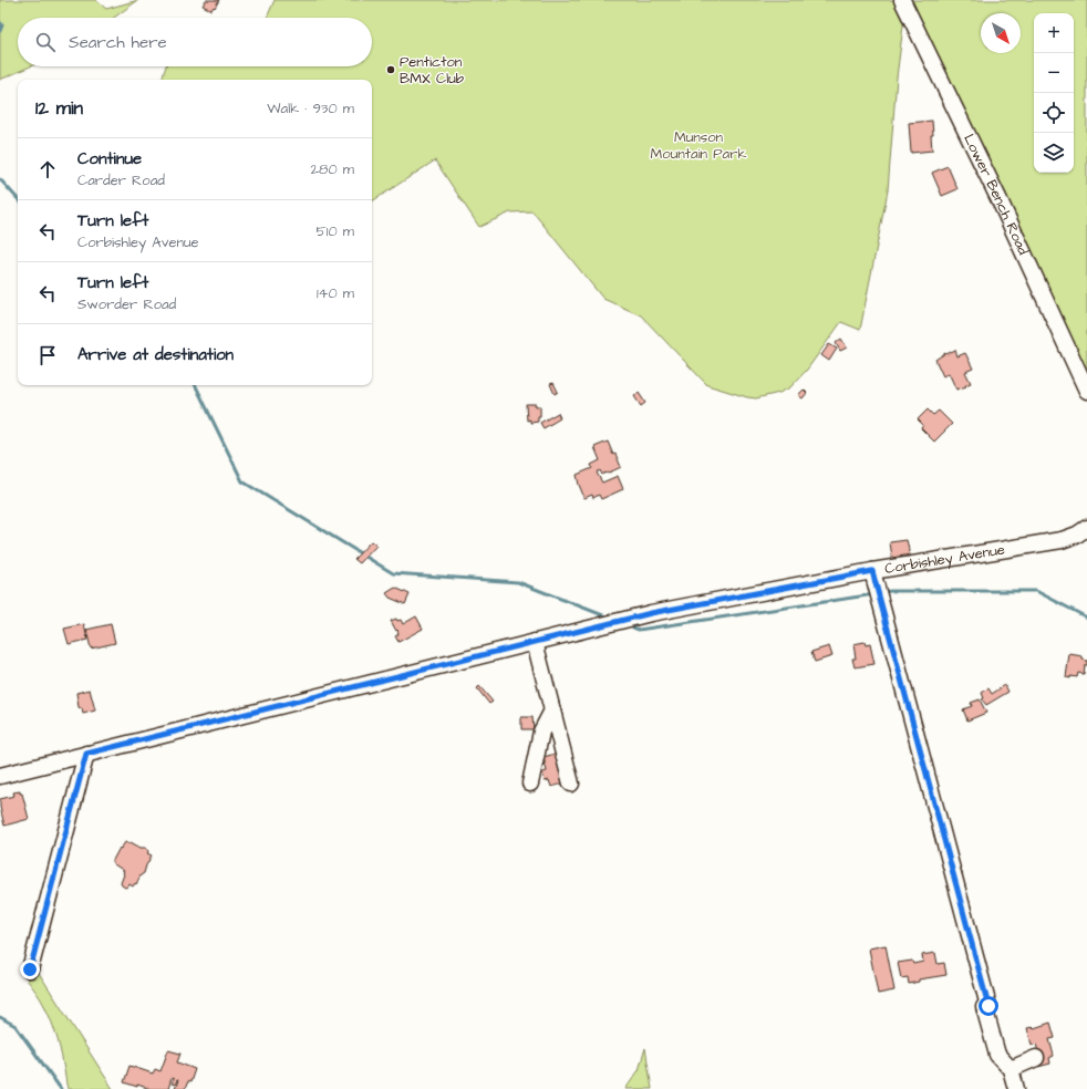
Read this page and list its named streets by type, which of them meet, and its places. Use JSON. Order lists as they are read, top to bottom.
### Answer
{
  "streets": {
    "street": ["Lower Bench Road", "Corbishley Avenue"]
  },
  "parks": ["Munson Mountain Park"],
  "places": ["Penticton BMX Club"],
  "north": "bottom right",
  "page": {
    "map_buttons": ["+", "−"],
    "search": "Search here",
    "heading": ["12 min", "Walk · 930 m"],
    "list": [
      ["Continue", "Carder Road", "280 m"],
      ["Turn left", "Corbishley Avenue", "510 m"],
      ["Turn left", "Sworder Road", "140 m"],
      "Arrive at destination"
    ]
  }
}
